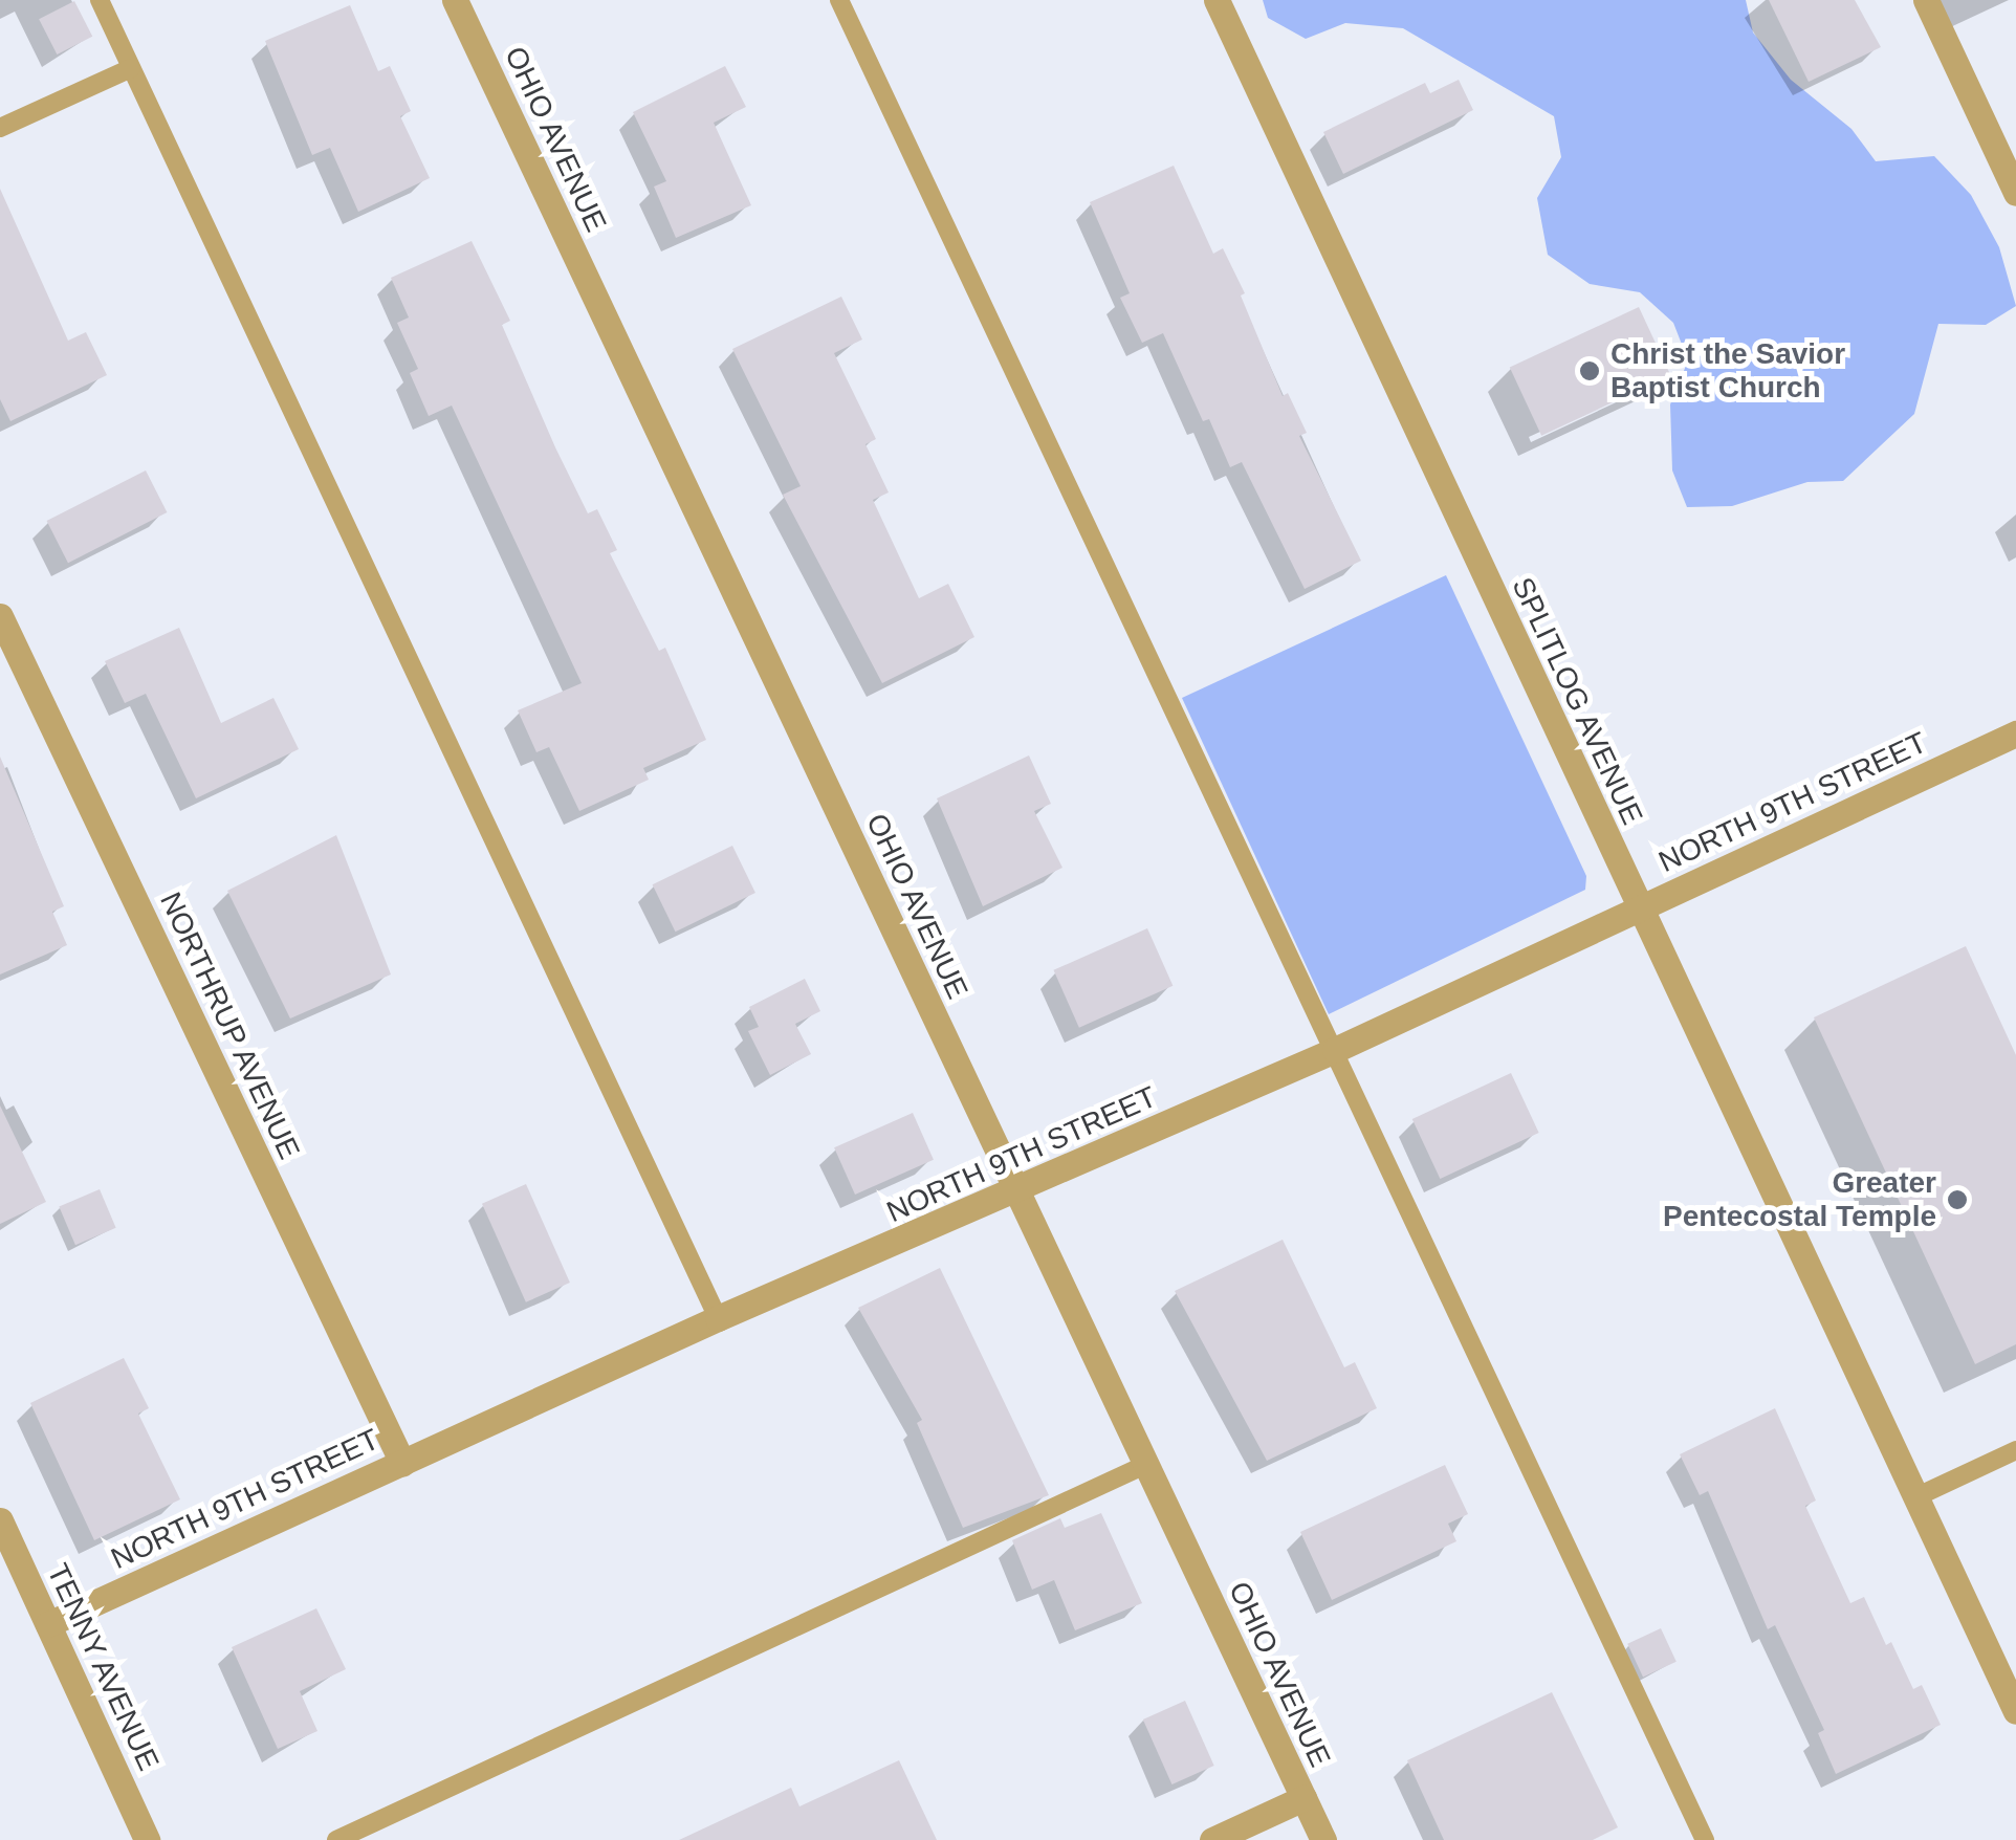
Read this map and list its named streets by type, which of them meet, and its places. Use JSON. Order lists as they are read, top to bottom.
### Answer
{
  "streets": {
    "street": [
      "OHIO AVENUE",
      "SPLITLOG AVENUE",
      "NORTH 9TH STREET",
      "NORTHRUP AVENUE",
      "TENNY AVENUE"
    ]
  },
  "crossings": [
    ["OHIO AVENUE", "NORTH 9TH STREET"],
    ["SPLITLOG AVENUE", "NORTH 9TH STREET"],
    ["NORTH 9TH STREET", "NORTHRUP AVENUE"],
    ["NORTH 9TH STREET", "TENNY AVENUE"]
  ],
  "places": ["Christ the Savior Baptist Church", "Greater Pentecostal Temple"]
}
